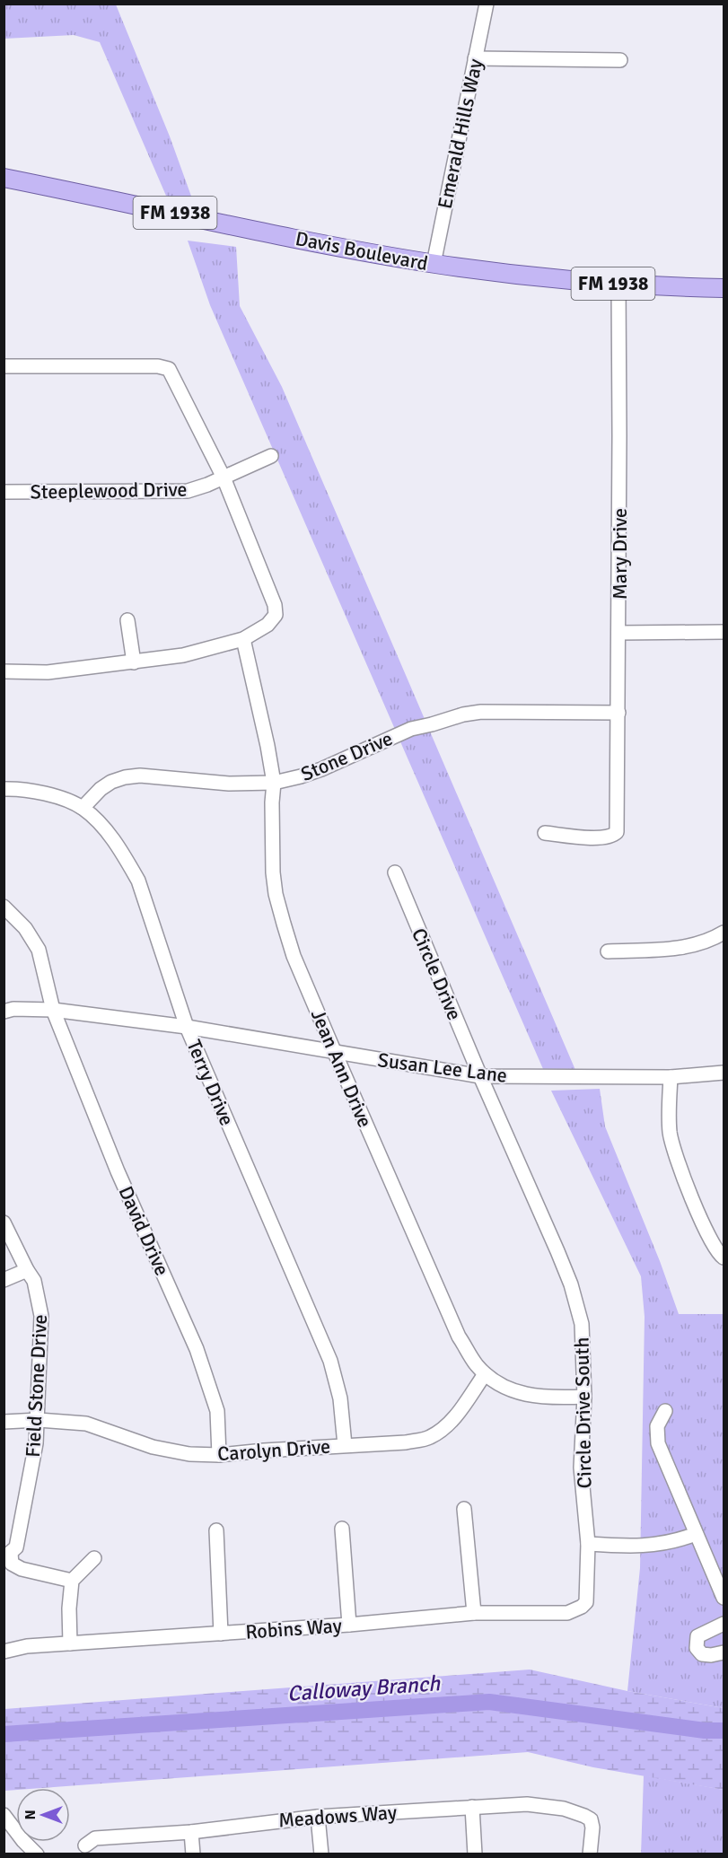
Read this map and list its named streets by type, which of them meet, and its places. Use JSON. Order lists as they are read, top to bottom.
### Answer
{
  "streets": {
    "main road": ["FM 1938", "Davis Boulevard"],
    "street": [
      "Emerald Hills Way",
      "Steeplewood Drive",
      "Mary Drive",
      "Stone Drive",
      "Circle Drive",
      "Susan Lee Lane",
      "Jean Ann Drive",
      "Terry Drive",
      "David Drive",
      "Field Stone Drive",
      "Circle Drive South",
      "Carolyn Drive",
      "Robins Way",
      "Meadows Way"
    ]
  },
  "crossings": [
    ["Emerald Hills Way", "Davis Boulevard"],
    ["Davis Boulevard", "Mary Drive"],
    ["Mary Drive", "Stone Drive"],
    ["Stone Drive", "Jean Ann Drive"],
    ["Stone Drive", "Terry Drive"],
    ["Circle Drive", "Susan Lee Lane"],
    ["Circle Drive", "Circle Drive South"],
    ["Susan Lee Lane", "Jean Ann Drive"],
    ["Susan Lee Lane", "Terry Drive"],
    ["Susan Lee Lane", "David Drive"],
    ["Susan Lee Lane", "Circle Drive South"],
    ["Jean Ann Drive", "Circle Drive South"],
    ["Jean Ann Drive", "Carolyn Drive"],
    ["Terry Drive", "Carolyn Drive"],
    ["David Drive", "Carolyn Drive"],
    ["Field Stone Drive", "Carolyn Drive"],
    ["Circle Drive South", "Robins Way"]
  ],
  "water": ["Calloway Branch"],
  "north": "left"
}
